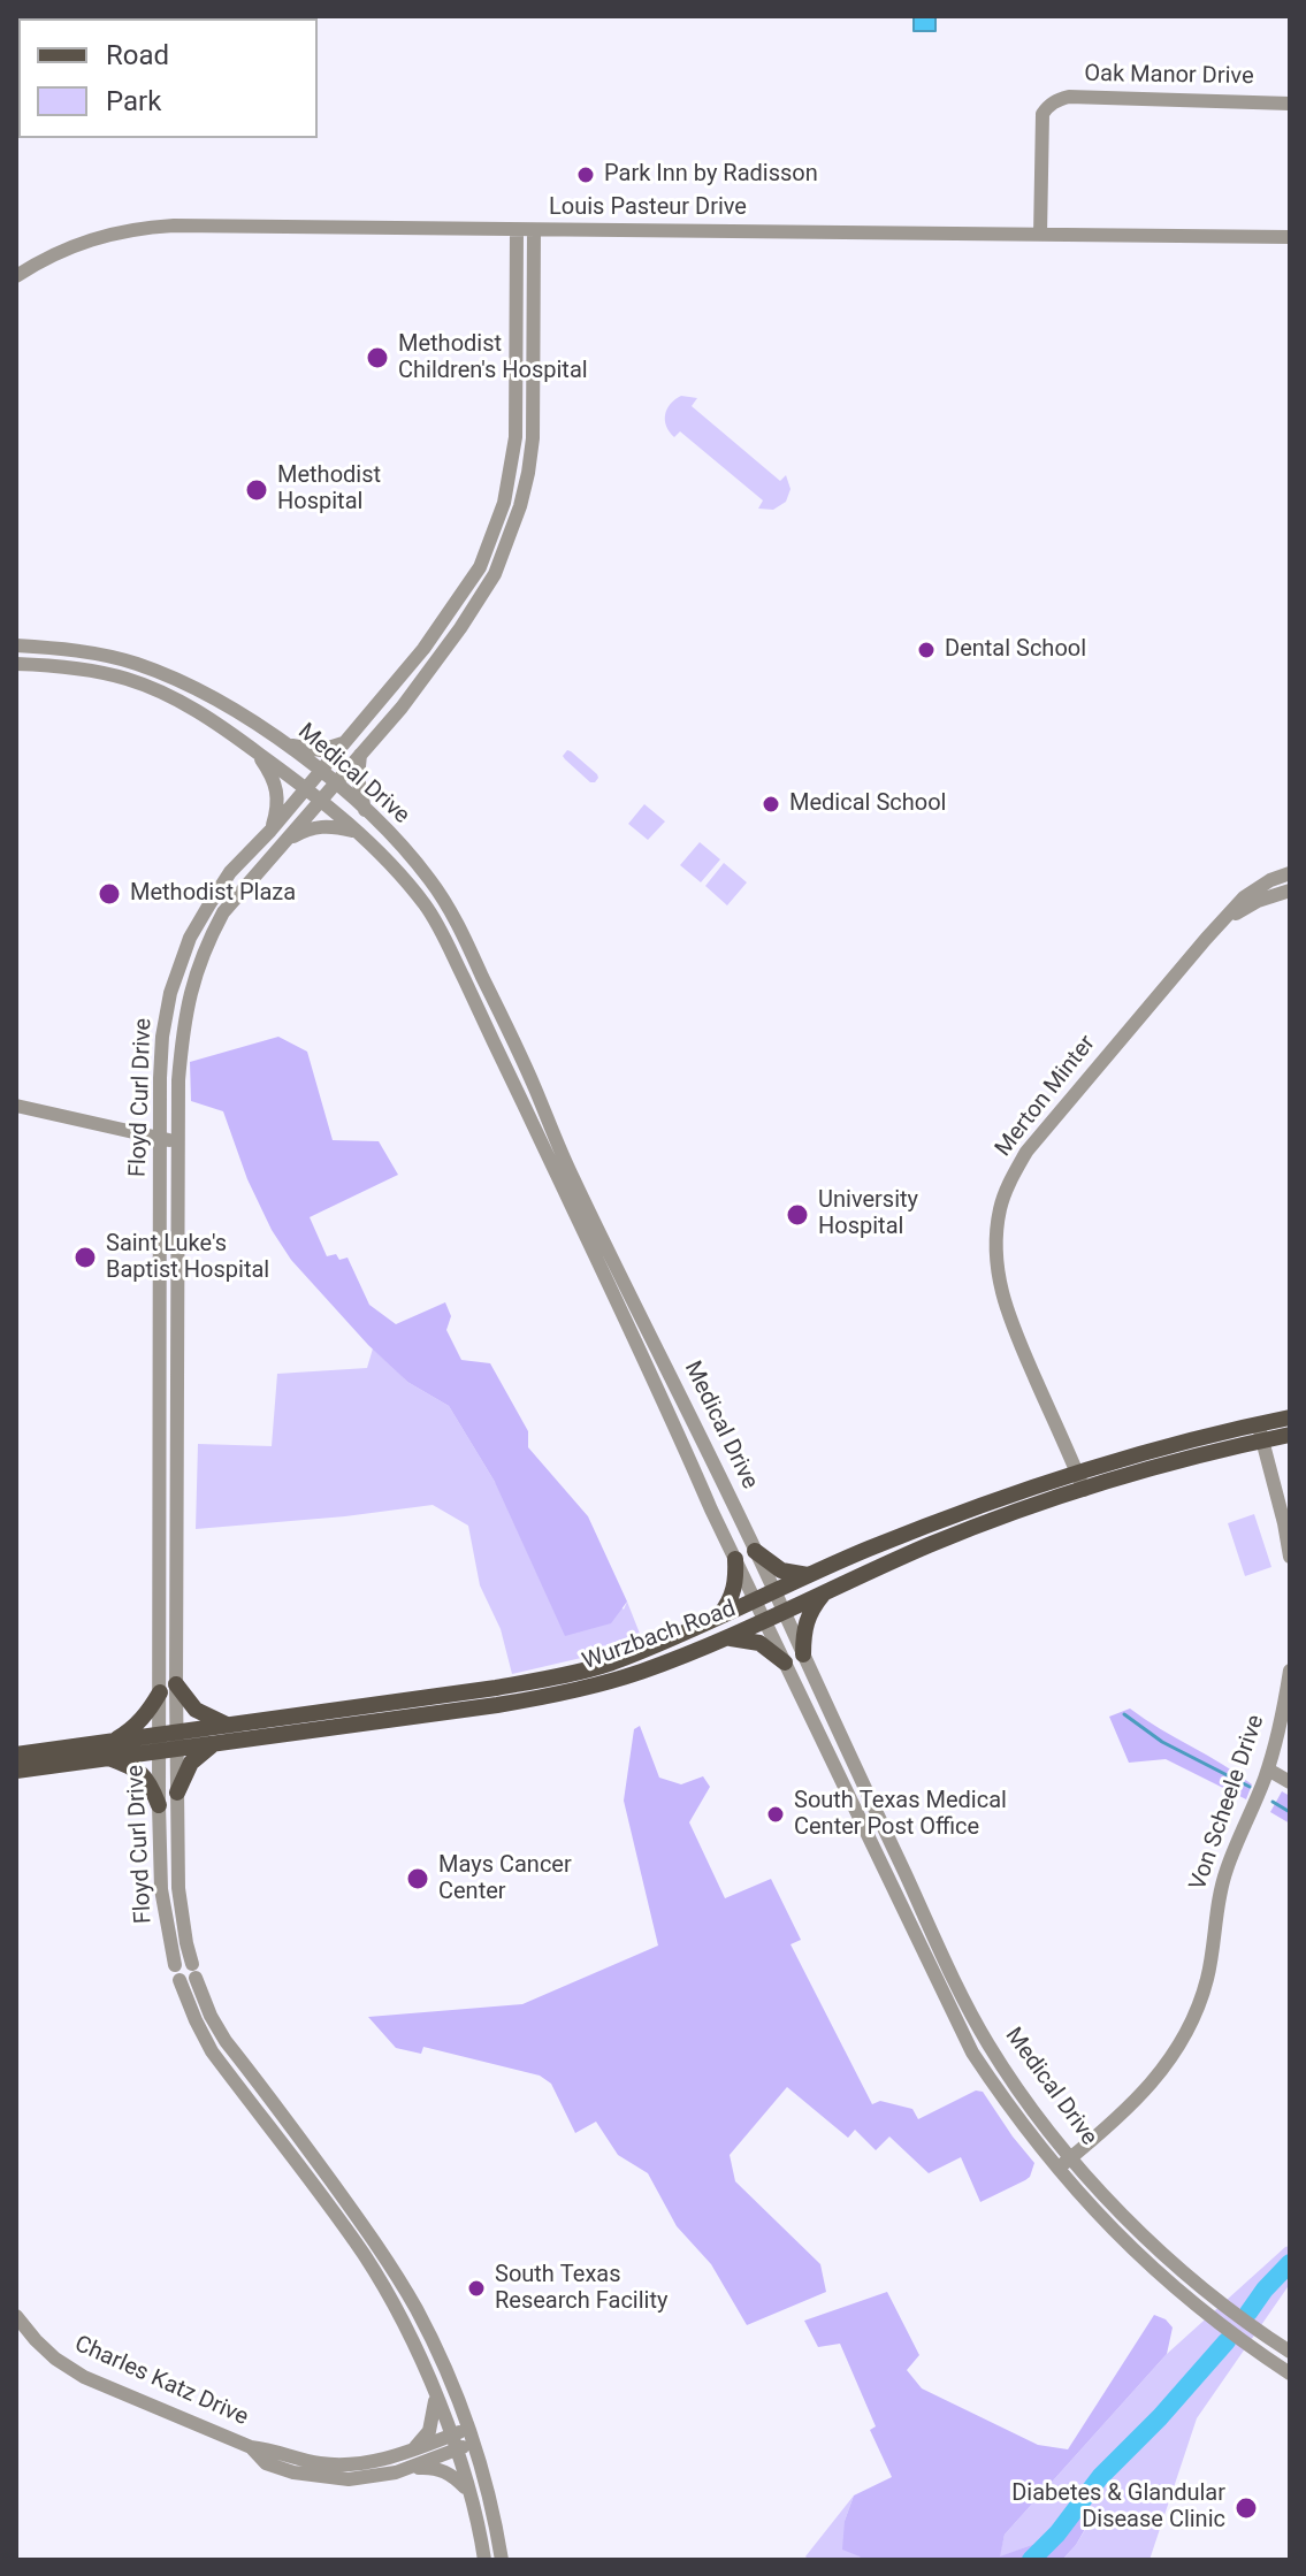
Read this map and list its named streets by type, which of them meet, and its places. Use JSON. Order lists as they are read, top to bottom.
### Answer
{
  "streets": {
    "main road": ["Wurzbach Road"],
    "street": [
      "Oak Manor Drive",
      "Louis Pasteur Drive",
      "Medical Drive",
      "Merton Minter",
      "Floyd Curl Drive",
      "Von Scheele Drive",
      "Charles Katz Drive"
    ]
  },
  "crossings": [
    ["Oak Manor Drive", "Louis Pasteur Drive"],
    ["Louis Pasteur Drive", "Floyd Curl Drive"],
    ["Medical Drive", "Floyd Curl Drive"],
    ["Medical Drive", "Wurzbach Road"],
    ["Medical Drive", "Von Scheele Drive"],
    ["Merton Minter", "Wurzbach Road"],
    ["Floyd Curl Drive", "Wurzbach Road"],
    ["Floyd Curl Drive", "Charles Katz Drive"]
  ],
  "places": [
    "Park Inn by Radisson",
    "Methodist Children's Hospital",
    "Methodist Hospital",
    "Dental School",
    "Medical School",
    "Methodist Plaza",
    "University Hospital",
    "Saint Luke's Baptist Hospital",
    "South Texas Medical Center Post Office",
    "Mays Cancer Center",
    "South Texas Research Facility",
    "Diabetes & Glandular Disease Clinic"
  ],
  "legend": ["Road", "Park"]
}
